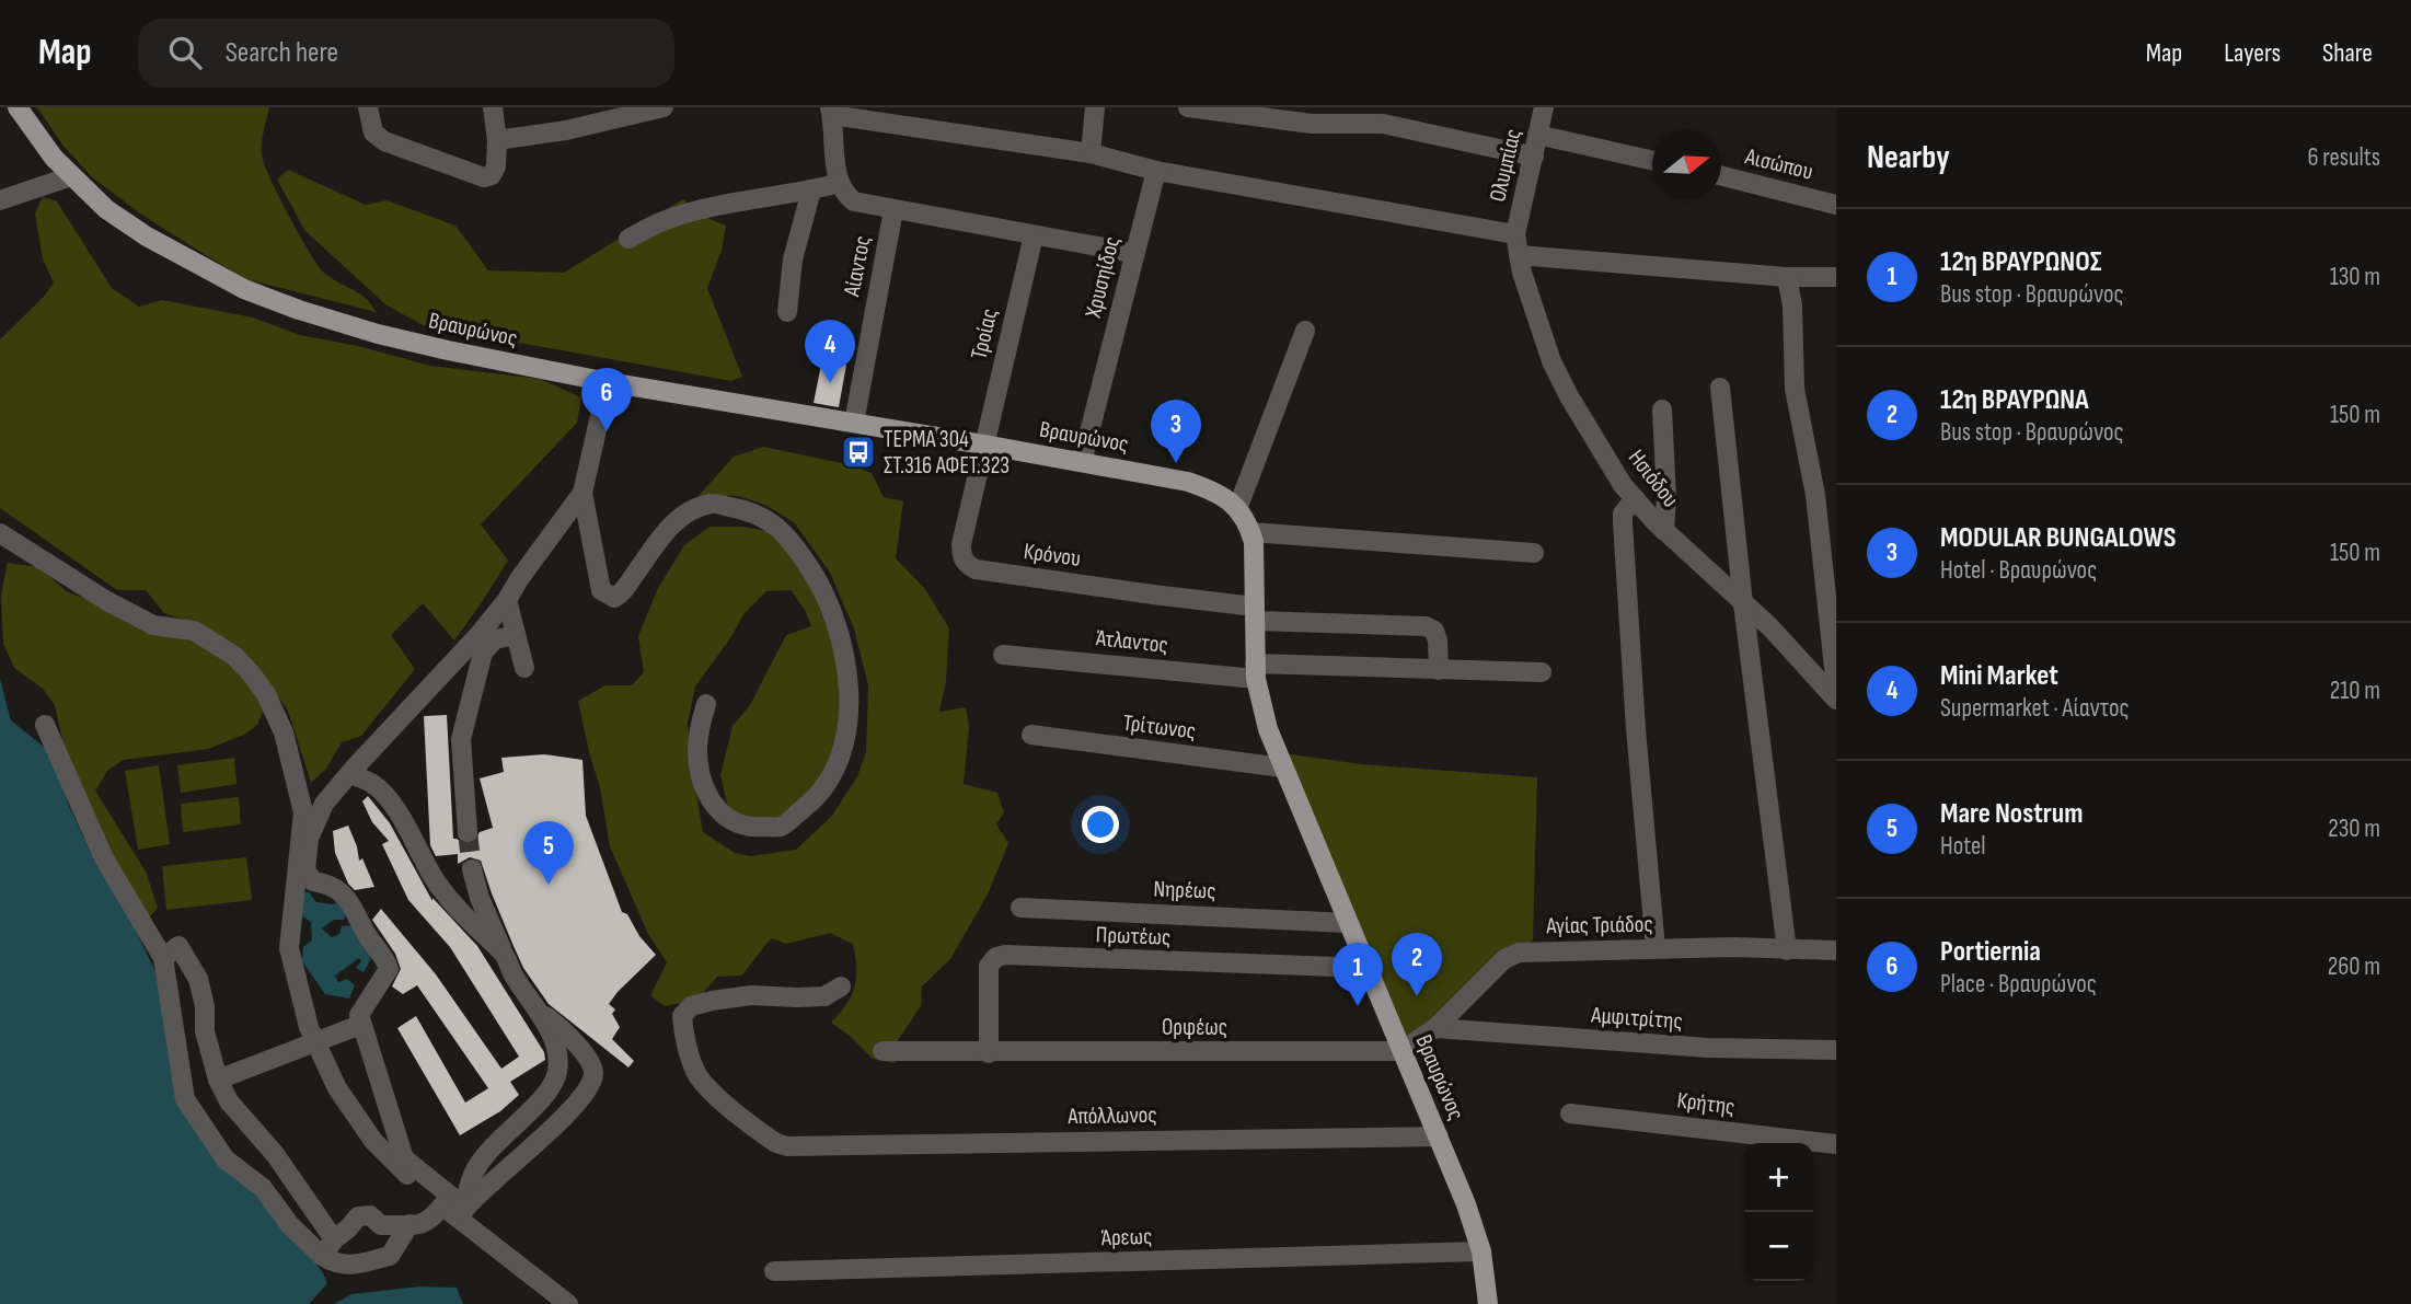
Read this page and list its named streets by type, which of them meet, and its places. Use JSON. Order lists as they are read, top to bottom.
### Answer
{
  "streets": {
    "main road": ["Βραυρώνος"],
    "street": [
      "Αισώπου",
      "Ολυμπίας",
      "Αίαντος",
      "Χρυσηίδος",
      "Τροίας",
      "Ησιόδου",
      "Κρόνου",
      "Άτλαντος",
      "Τρίτωνος",
      "Νηρέως",
      "Αγίας Τριάδος",
      "Πρωτέως",
      "Αμφιτρίτης",
      "Ορφέως",
      "Κρήτης",
      "Απόλλωνος",
      "Άρεως"
    ]
  },
  "crossings": [
    ["Ολυμπίας", "Ησιόδου"],
    ["Αίαντος", "Βραυρώνος"],
    ["Χρυσηίδος", "Βραυρώνος"],
    ["Βραυρώνος", "Τροίας"],
    ["Βραυρώνος", "Κρόνου"],
    ["Βραυρώνος", "Άτλαντος"],
    ["Βραυρώνος", "Τρίτωνος"],
    ["Βραυρώνος", "Νηρέως"],
    ["Βραυρώνος", "Αγίας Τριάδος"],
    ["Βραυρώνος", "Πρωτέως"],
    ["Βραυρώνος", "Ορφέως"],
    ["Βραυρώνος", "Απόλλωνος"],
    ["Βραυρώνος", "Άρεως"],
    ["Τροίας", "Κρόνου"],
    ["Αγίας Τριάδος", "Αμφιτρίτης"],
    ["Αγίας Τριάδος", "Ορφέως"],
    ["Πρωτέως", "Ορφέως"]
  ],
  "places": {
    "bus stop": ["ΤΕΡΜΑ 304 ΣΤ.316 ΑΦΕΤ.323"]
  },
  "north": "right",
  "page": {
    "header": "Map",
    "search": "Search here",
    "nav": ["Map", "Layers", "Share"],
    "heading": ["Nearby", "6 results"],
    "list": [
      {
        "mark": "1",
        "name": "12η ΒΡΑΥΡΩΝΟΣ",
        "note": "Bus stop · Βραυρώνος",
        "value": "130 m"
      },
      {
        "mark": "2",
        "name": "12η ΒΡΑΥΡΩΝΑ",
        "note": "Bus stop · Βραυρώνος",
        "value": "150 m"
      },
      {
        "mark": "3",
        "name": "MODULAR BUNGALOWS",
        "note": "Hotel · Βραυρώνος",
        "value": "150 m"
      },
      {
        "mark": "4",
        "name": "Mini Market",
        "note": "Supermarket · Αίαντος",
        "value": "210 m"
      },
      {
        "mark": "5",
        "name": "Mare Nostrum",
        "note": "Hotel",
        "value": "230 m"
      },
      {
        "mark": "6",
        "name": "Portiernia",
        "note": "Place · Βραυρώνος",
        "value": "260 m"
      }
    ],
    "pins": [
      "4",
      "6",
      "3",
      "5",
      "2",
      "1"
    ],
    "map_buttons": ["+", "−"]
  }
}
